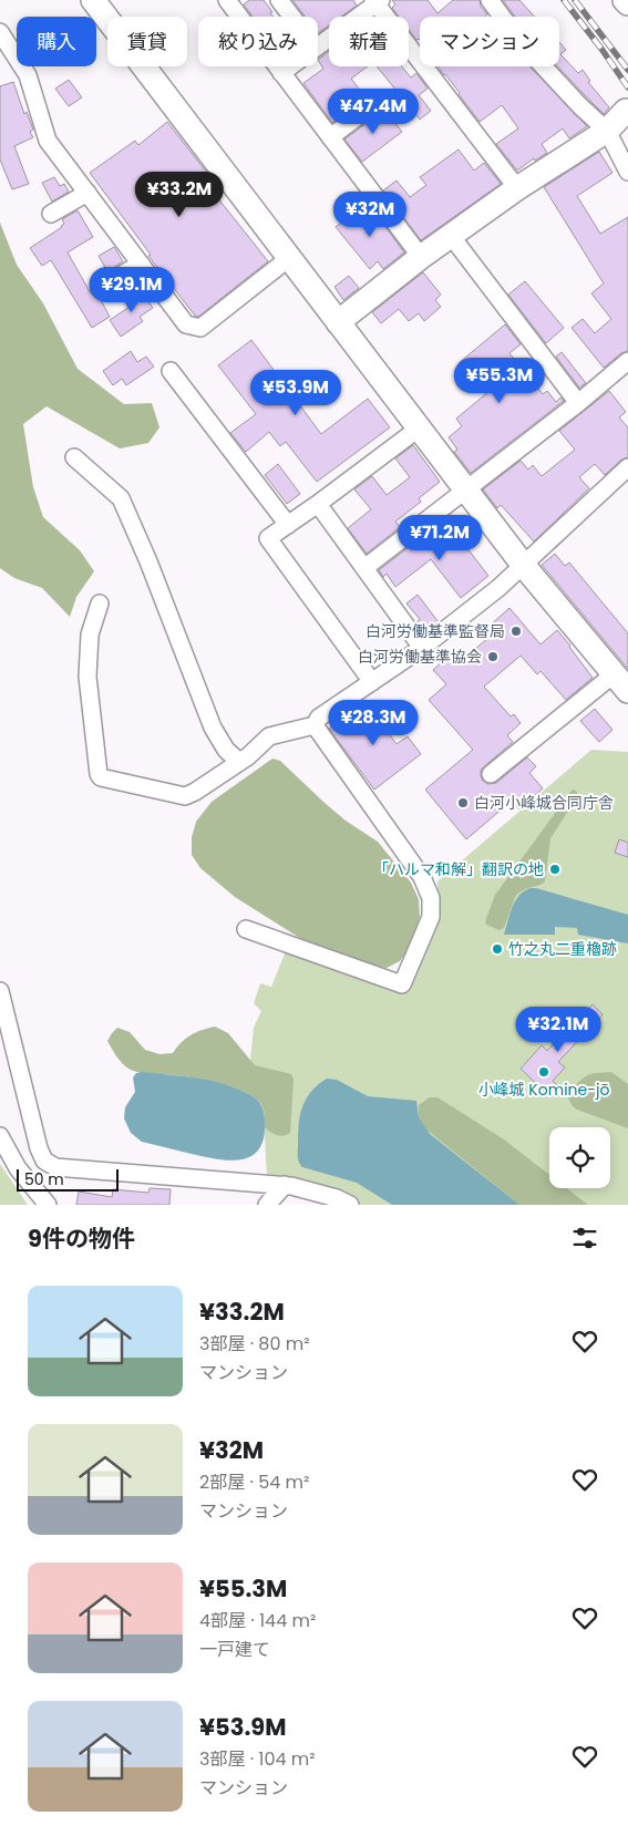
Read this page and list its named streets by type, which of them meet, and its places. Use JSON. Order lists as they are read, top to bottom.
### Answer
{
  "places": [
    "白河労働基準監督局",
    "白河労働基準協会",
    "白河小峰城合同庁舎",
    "「ハルマ和解」翻訳の地",
    "竹之丸二重櫓跡",
    "小峰城 Komine-jō"
  ],
  "scale_bar": "50 m",
  "page": {
    "chip": [
      "購入",
      "賃貸",
      "絞り込み",
      "新着",
      "マンション"
    ],
    "price": [
      "¥47.4M",
      "¥33.2M",
      "¥32M",
      "¥29.1M",
      "¥55.3M",
      "¥53.9M",
      "¥71.2M",
      "¥28.3M",
      "¥32.1M"
    ],
    "scale": "50 m",
    "heading": "9件の物件",
    "list": [
      {
        "name": "¥33.2M",
        "note": "3部屋 · 80 m² · マンション"
      },
      {
        "name": "¥32M",
        "note": "2部屋 · 54 m² · マンション"
      },
      {
        "name": "¥55.3M",
        "note": "4部屋 · 144 m² · 一戸建て"
      },
      {
        "name": "¥53.9M",
        "note": "3部屋 · 104 m² · マンション"
      }
    ]
  }
}
